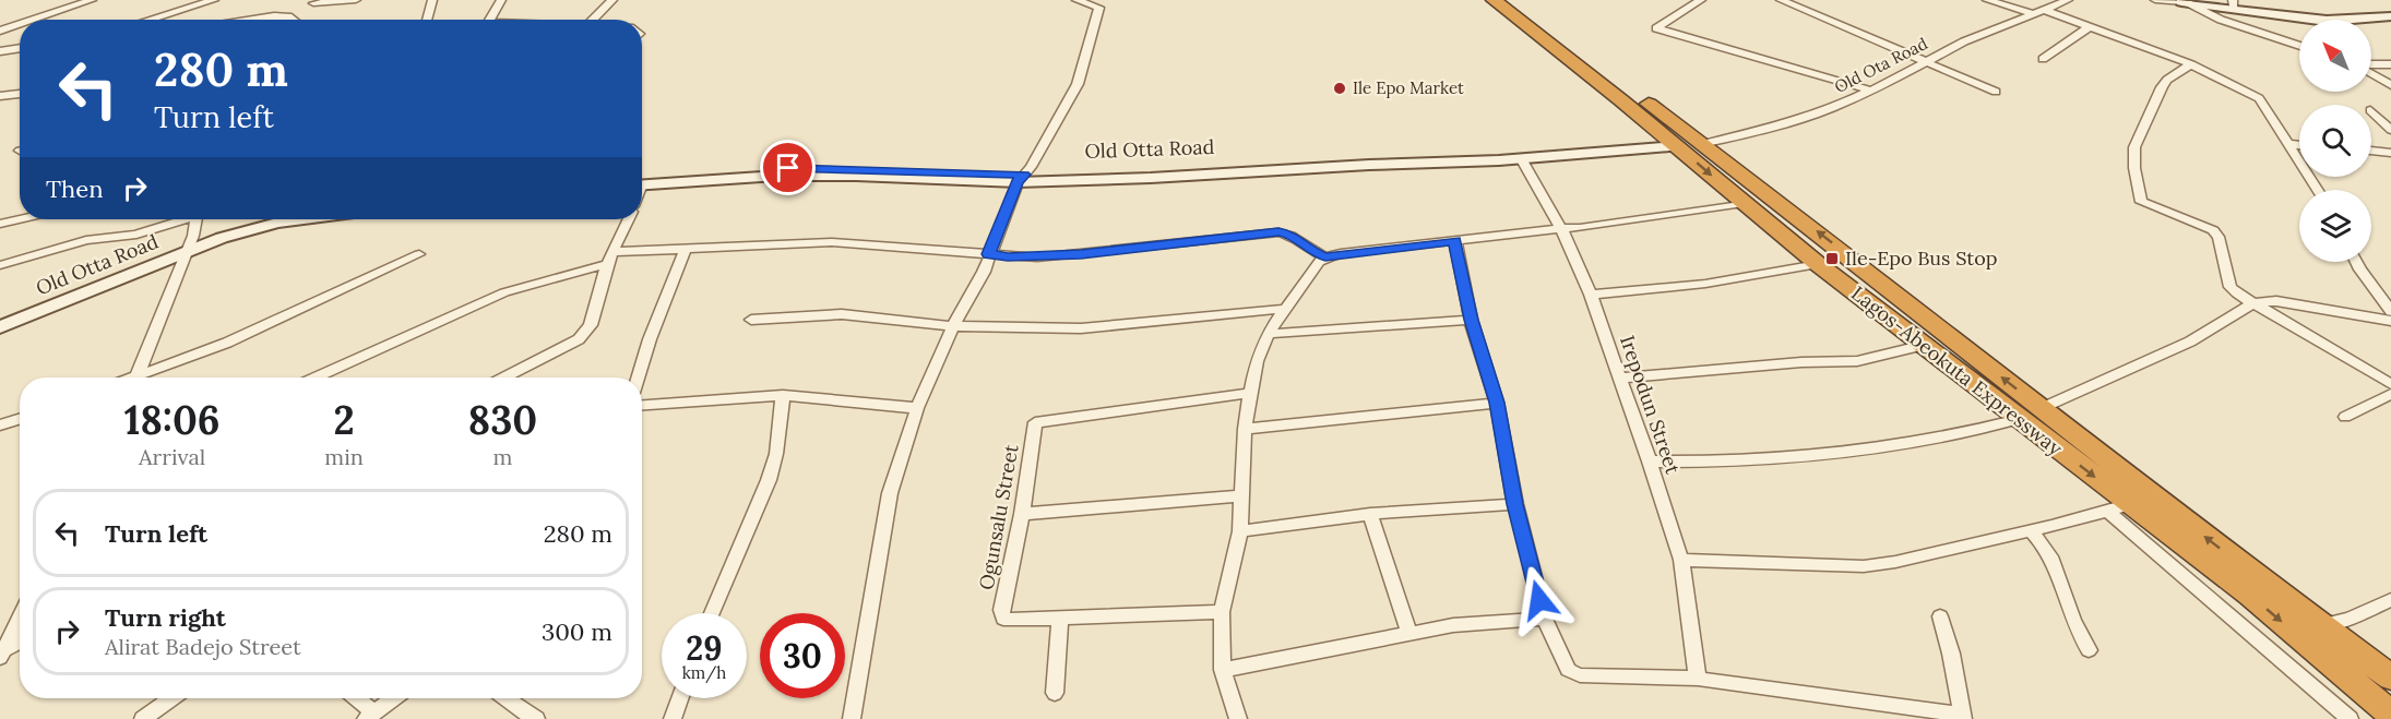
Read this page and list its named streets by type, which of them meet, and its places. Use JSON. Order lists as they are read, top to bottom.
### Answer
{
  "streets": {
    "highway": ["Lagos-Abeokuta Expressway"],
    "main road": ["Old Otta Road"],
    "street": ["Old Ota Road", "Irepodun Street", "Ogunsalu Street"]
  },
  "crossings": [
    ["Old Ota Road", "Lagos-Abeokuta Expressway"],
    ["Old Otta Road", "Lagos-Abeokuta Expressway"]
  ],
  "places": {
    "other": ["Ile Epo Market"],
    "transit": ["Ile-Epo Bus Stop"]
  },
  "north": "top left",
  "page": {
    "turn": ["280 m", "Turn left"],
    "then": "Then",
    "eta": [
      "18:06",
      "Arrival",
      "2",
      "min",
      "830",
      "m"
    ],
    "list": [
      {
        "name": "Turn left",
        "value": "280 m"
      },
      {
        "name": "Turn right",
        "note": "Alirat Badejo Street",
        "value": "300 m"
      }
    ],
    "speed": "29 km/h",
    "limit": "30"
  }
}
